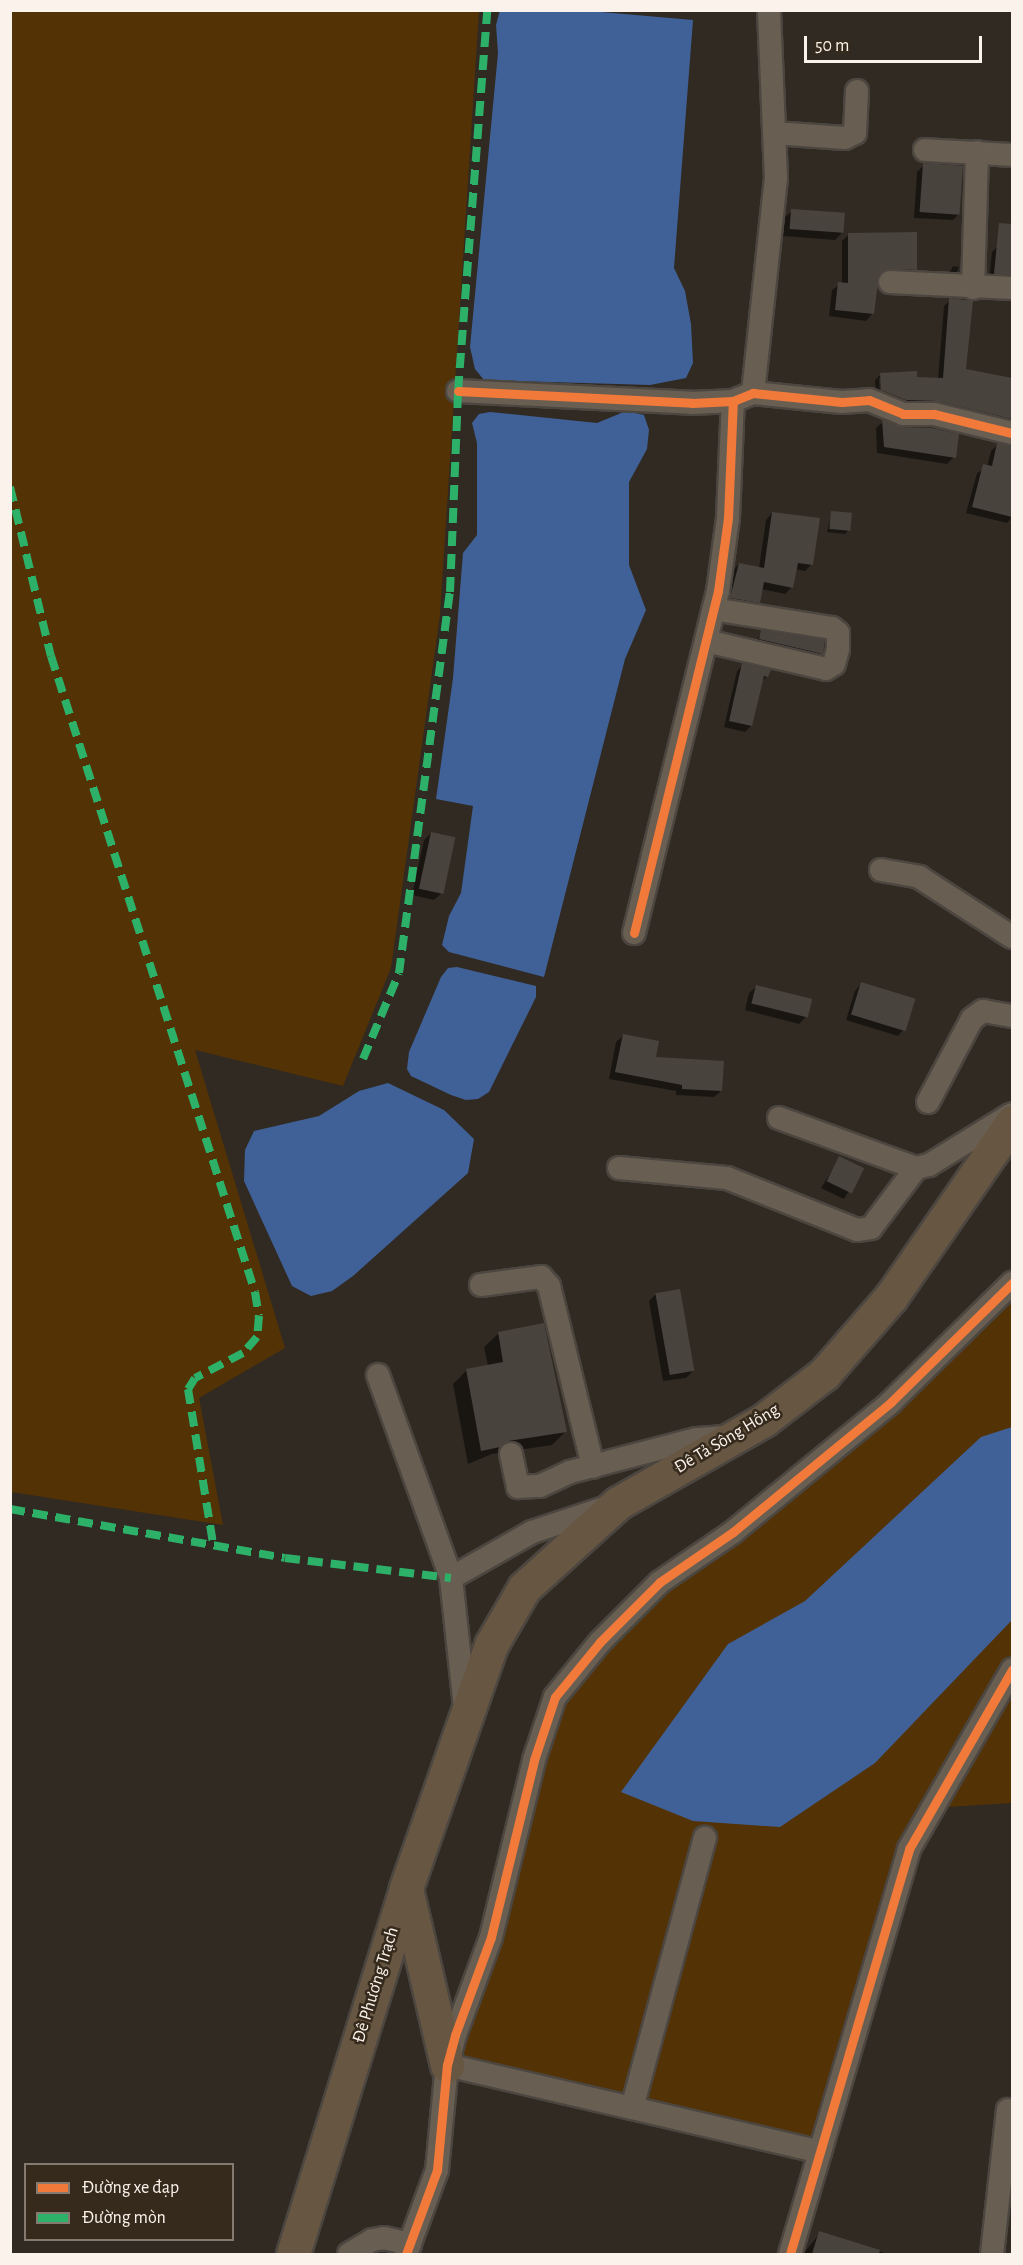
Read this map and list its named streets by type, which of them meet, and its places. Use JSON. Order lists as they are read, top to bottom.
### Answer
{
  "streets": {
    "main road": ["Đê Tả Sông Hồng", "Đê Phương Trạch"]
  },
  "crossings": [
    ["Đê Tả Sông Hồng", "Đê Phương Trạch"]
  ],
  "legend": ["Đường xe đạp", "Đường mòn"],
  "scale_bar": "50 m"
}
